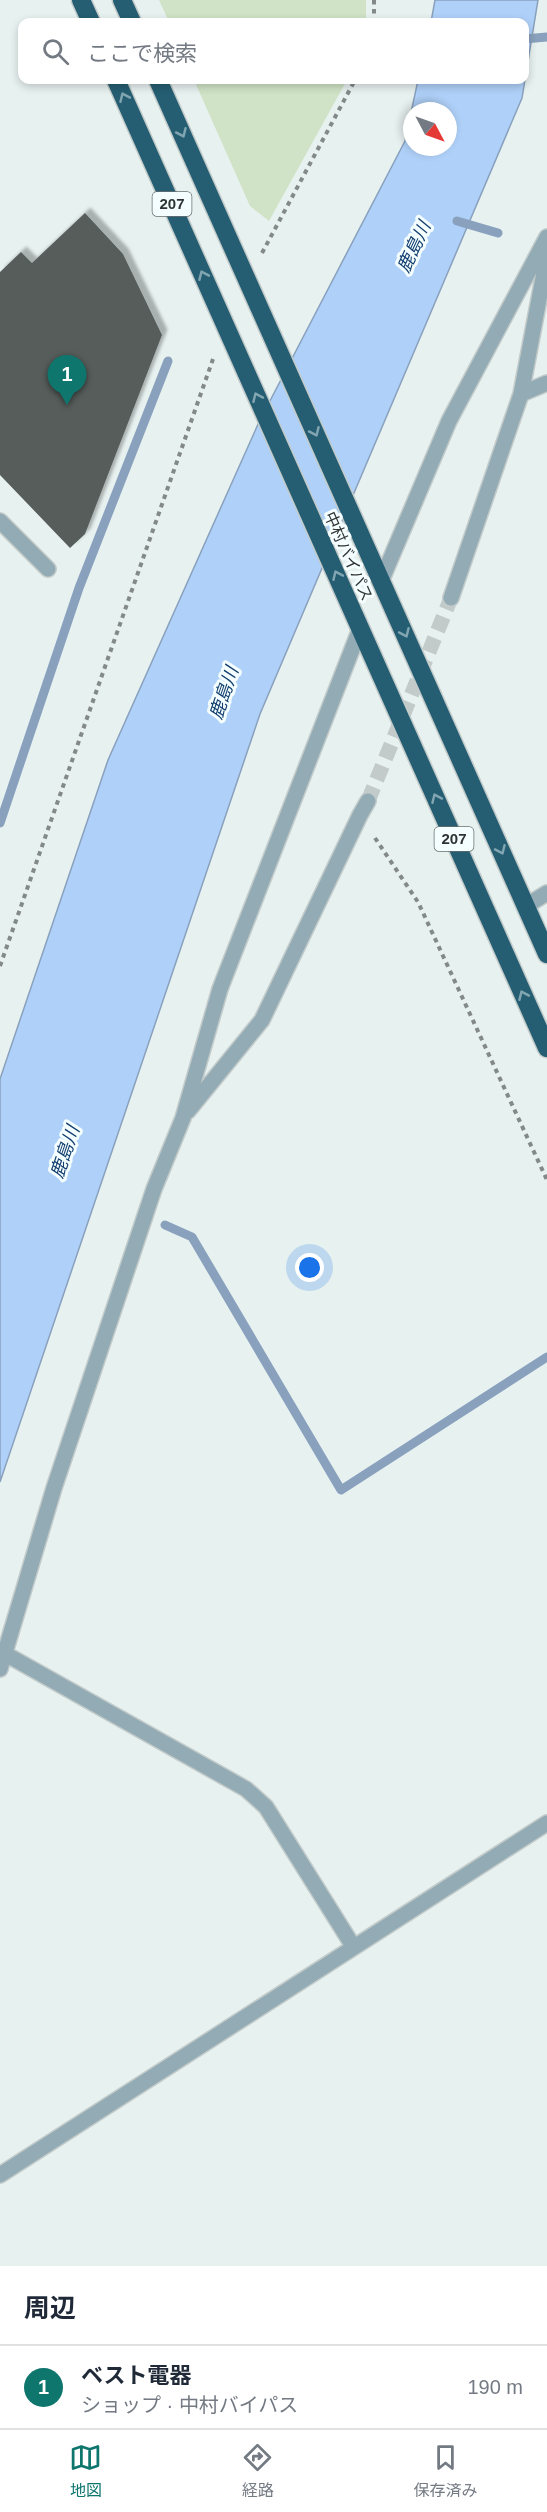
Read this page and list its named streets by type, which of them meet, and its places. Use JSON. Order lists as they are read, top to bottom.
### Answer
{
  "streets": {
    "highway": ["207", "中村バイパス"]
  },
  "water": ["鹿島川"],
  "north": "bottom right",
  "page": {
    "search": "ここで検索",
    "pins": "1",
    "heading": "周辺",
    "list": [
      {
        "mark": "1",
        "name": "ベスト電器",
        "note": "ショップ · 中村バイパス",
        "value": "190 m"
      }
    ],
    "nav": ["地図", "経路", "保存済み"]
  }
}
